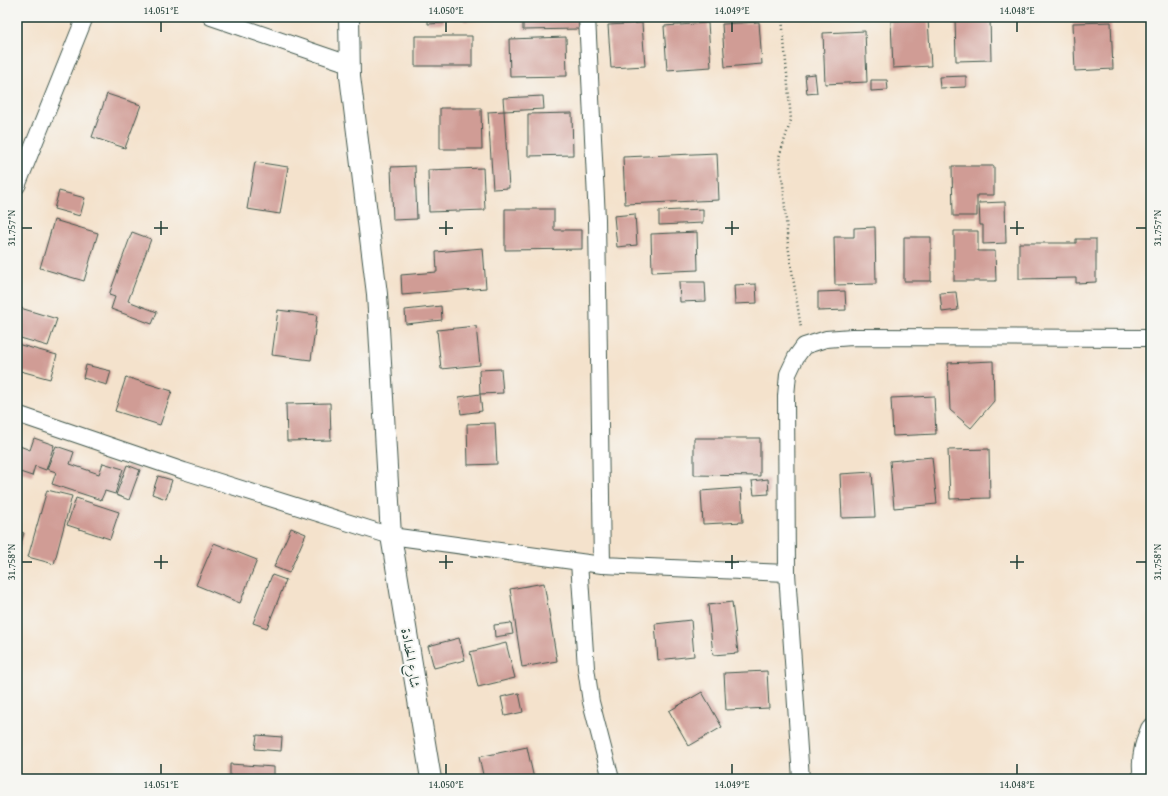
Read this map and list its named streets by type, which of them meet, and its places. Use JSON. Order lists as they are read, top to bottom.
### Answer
{
  "streets": {
    "street": ["شارع الحدادة"]
  },
  "coordinates": [
    "14.051°E",
    "14.050°E",
    "14.049°E",
    "14.048°E",
    "31.757°N",
    "31.758°N"
  ]
}
